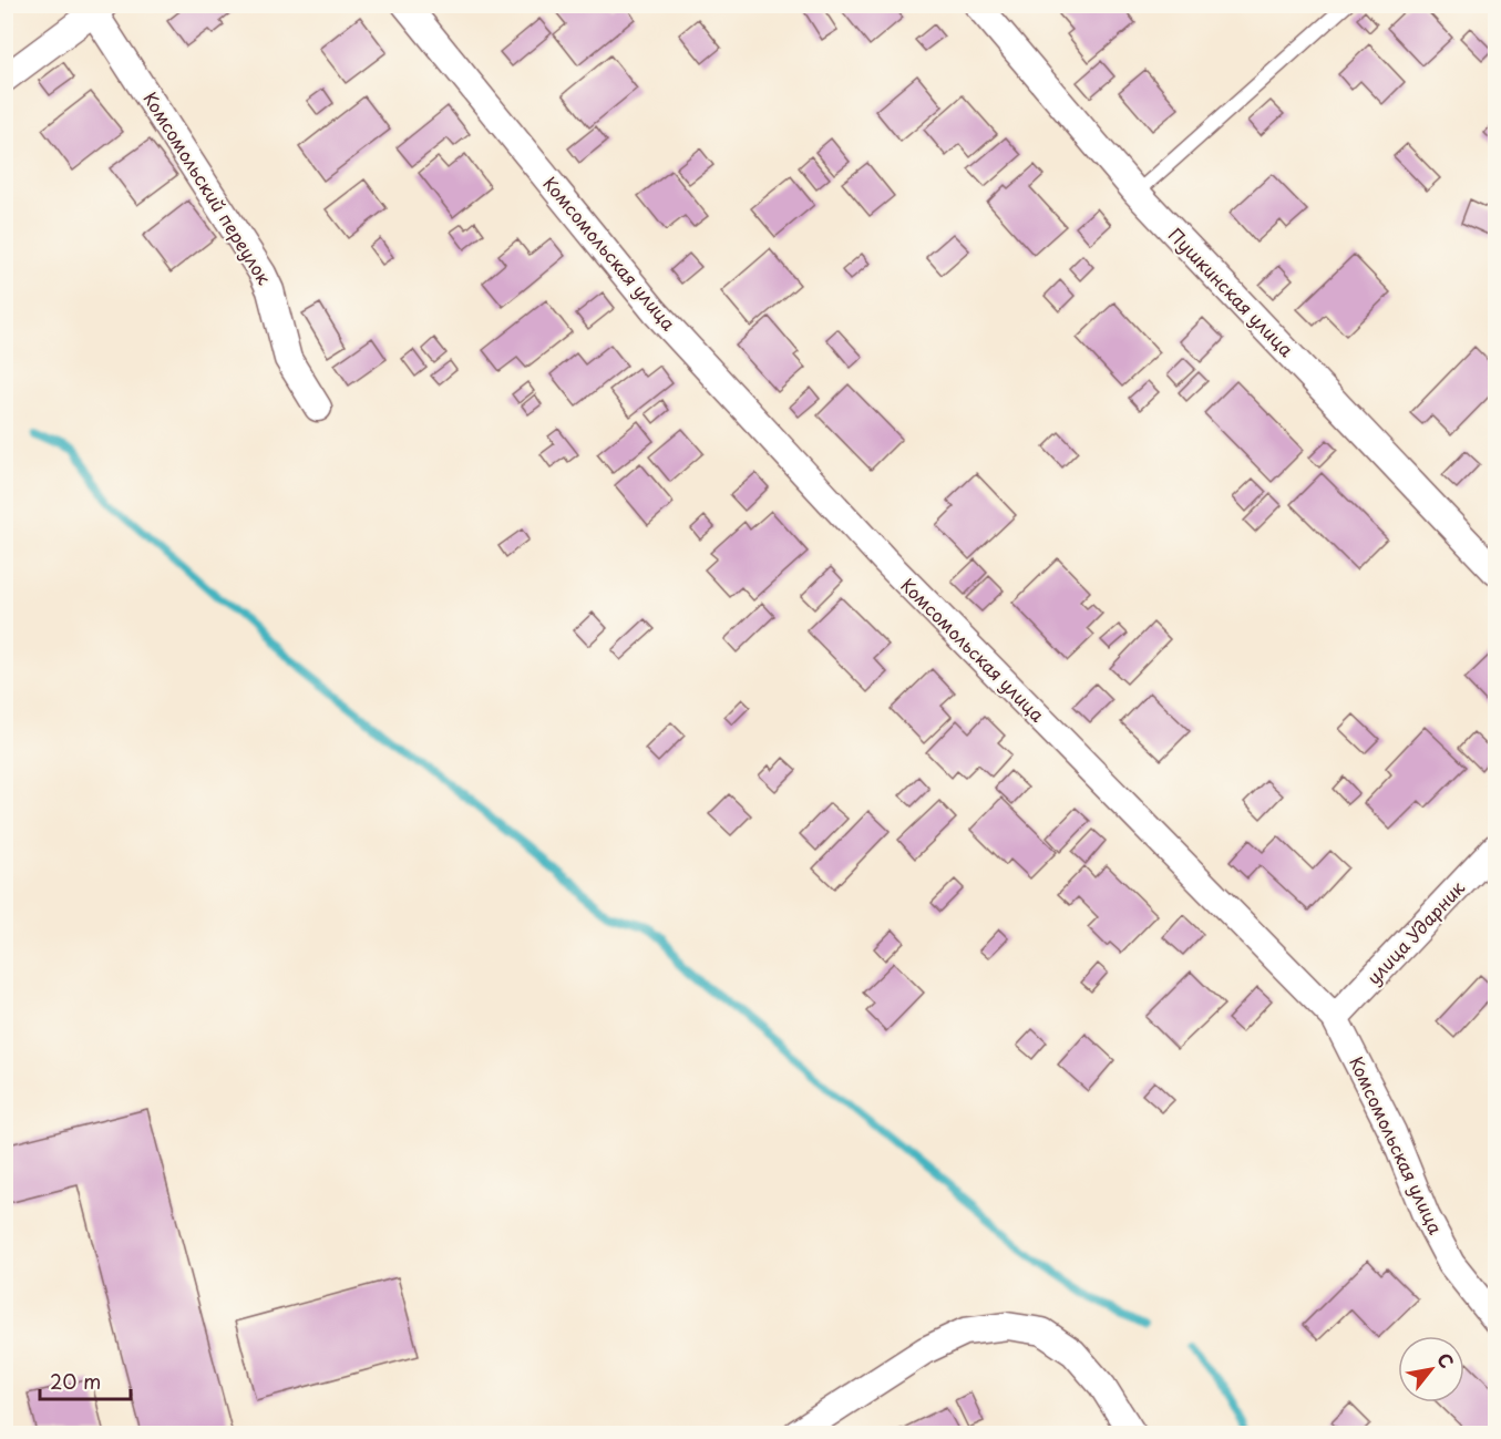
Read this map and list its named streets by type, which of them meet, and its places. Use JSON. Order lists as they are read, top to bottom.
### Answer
{
  "streets": {
    "street": [
      "Комсомольский переулок",
      "Комсомольская улица",
      "Пушкинская улица",
      "улица Ударник"
    ]
  },
  "crossings": [
    ["Комсомольская улица", "улица Ударник"]
  ],
  "scale_bar": "20 m",
  "north": "top right"
}
